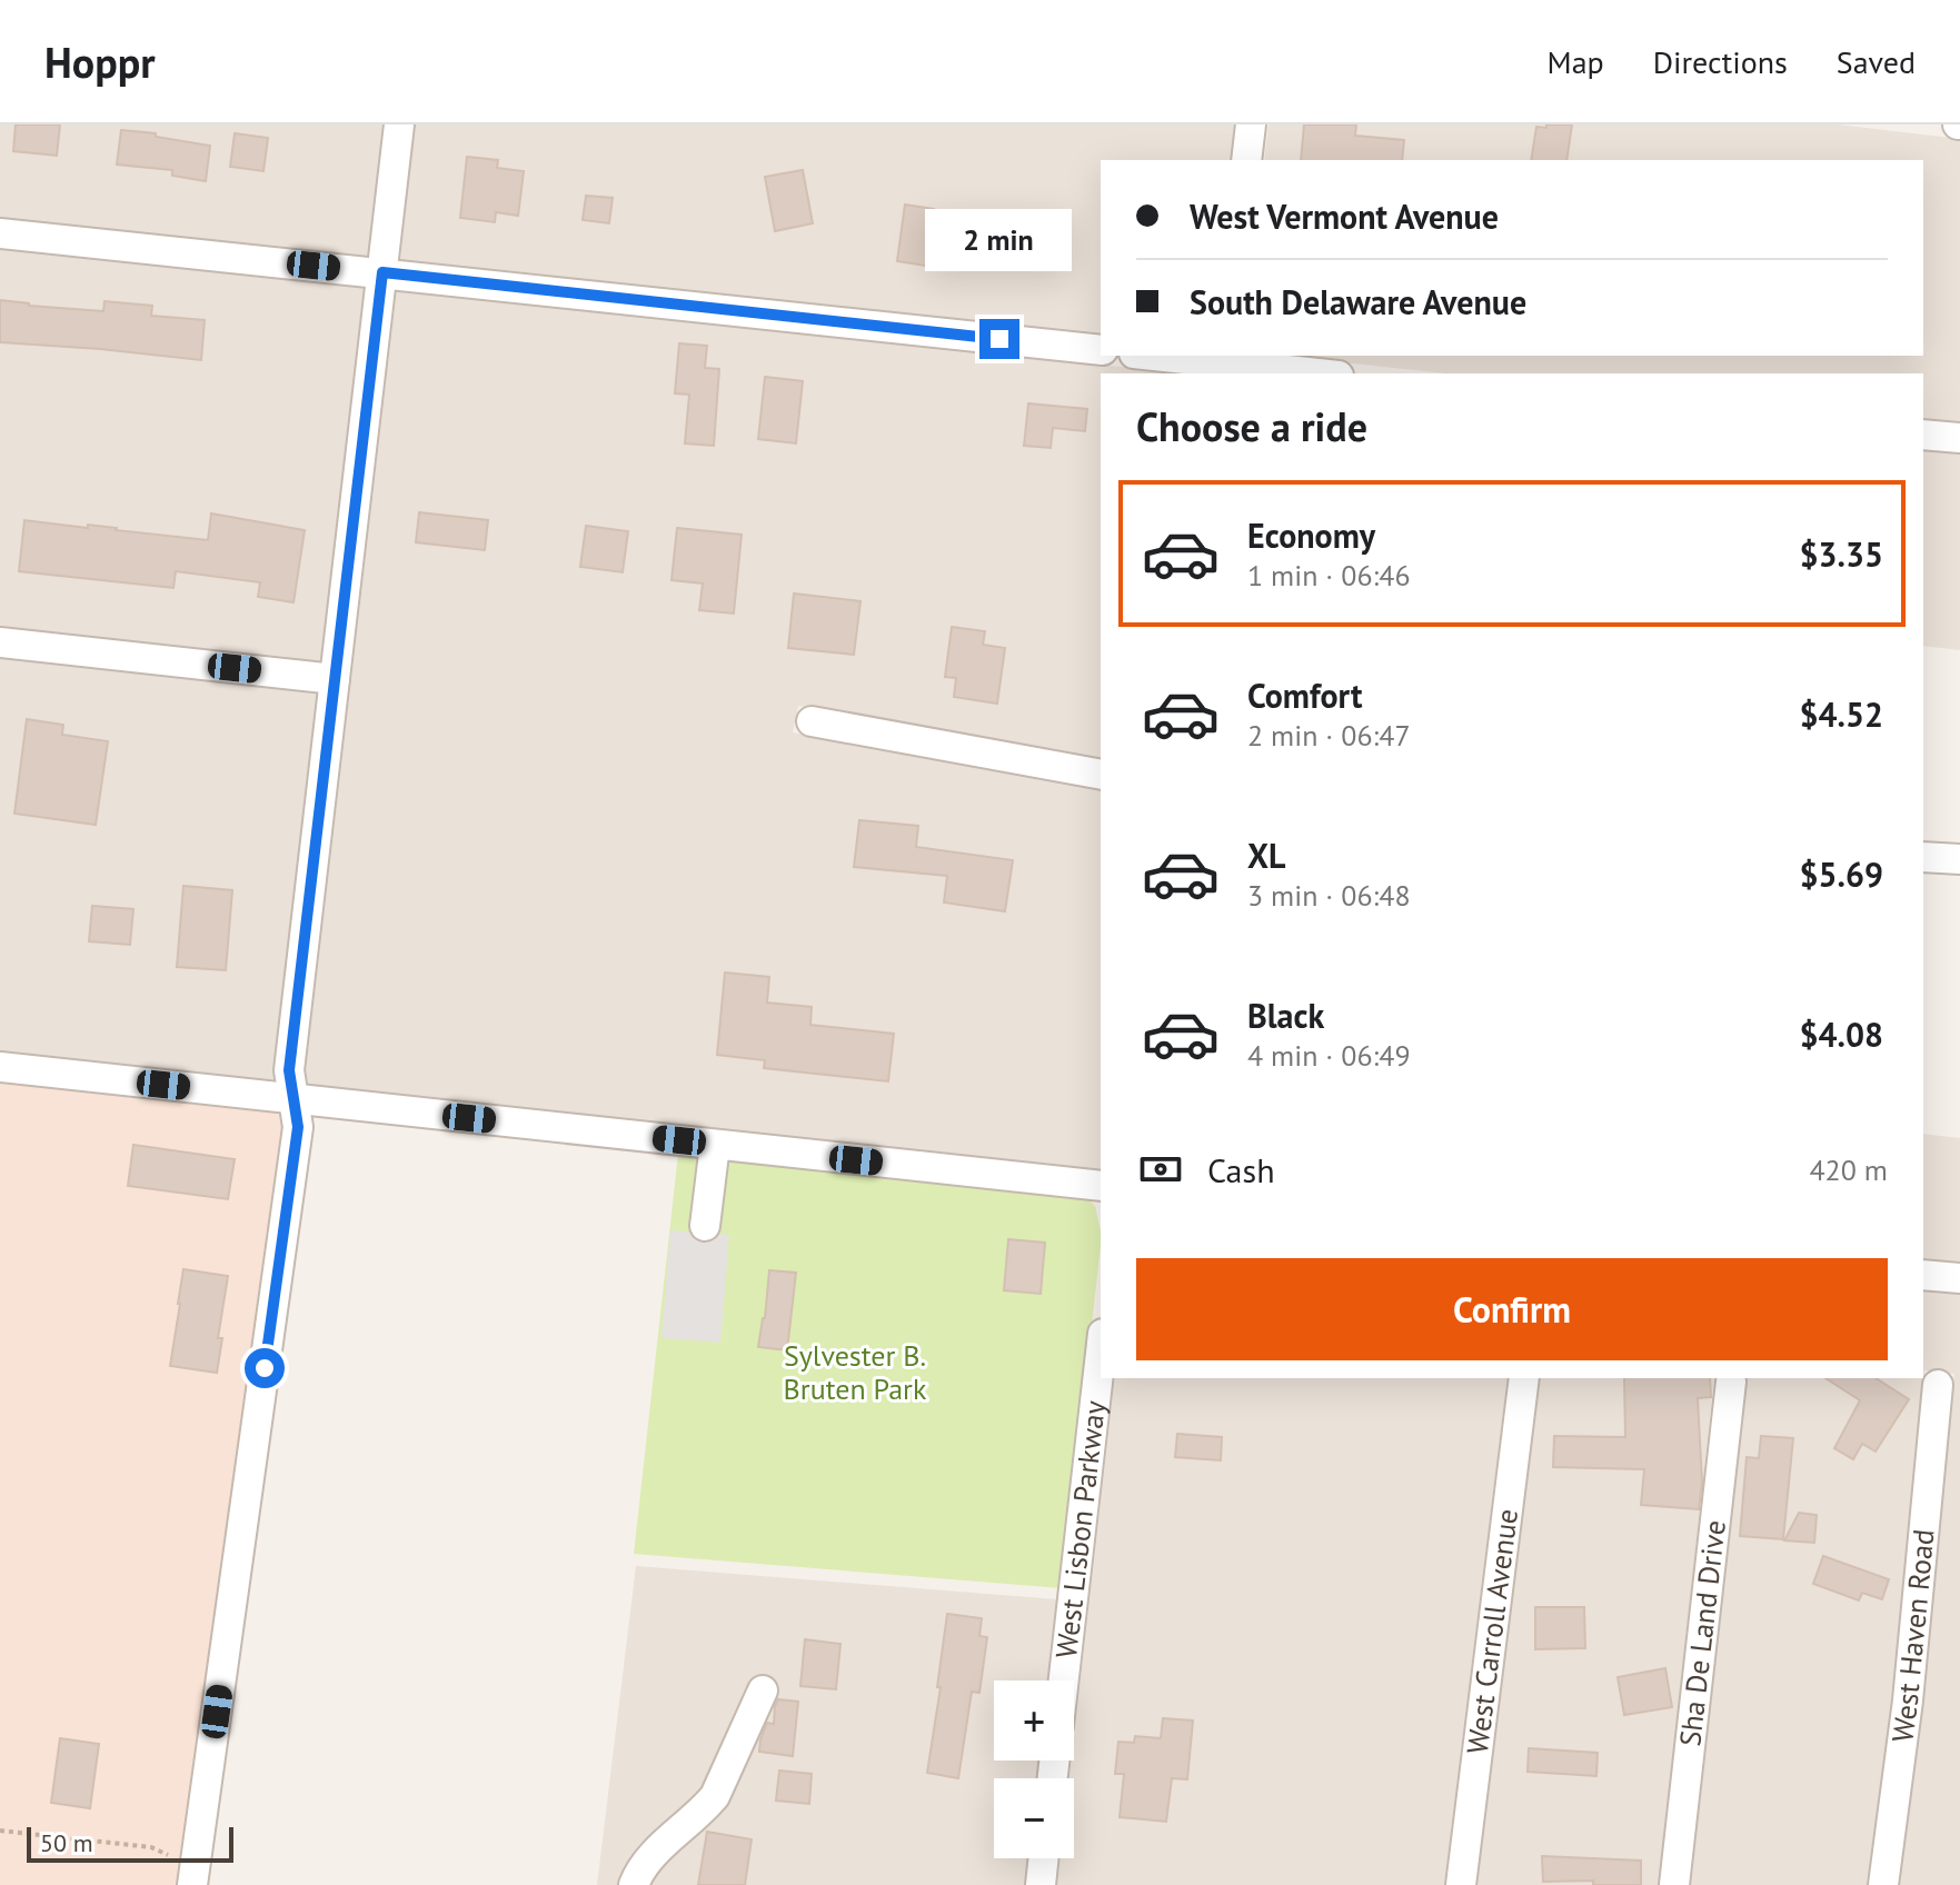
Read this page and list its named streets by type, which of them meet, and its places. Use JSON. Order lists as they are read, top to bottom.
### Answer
{
  "streets": {
    "street": [
      "West Lisbon Parkway",
      "West Carroll Avenue",
      "Sha De Land Drive",
      "West Haven Road"
    ]
  },
  "parks": ["Sylvester B. Bruten Park"],
  "scale_bar": "50 m",
  "page": {
    "header": "Hoppr",
    "nav": ["Map", "Directions", "Saved"],
    "banner": ["West Vermont Avenue", "South Delaware Avenue"],
    "bubble": "2 min",
    "heading": "Choose a ride",
    "list": [
      {
        "name": "Economy",
        "note": "1 min · 06:46",
        "value": "$3.35"
      },
      {
        "name": "Comfort",
        "note": "2 min · 06:47",
        "value": "$4.52"
      },
      {
        "name": "XL",
        "note": "3 min · 06:48",
        "value": "$5.69"
      },
      {
        "name": "Black",
        "note": "4 min · 06:49",
        "value": "$4.08"
      }
    ],
    "pay": ["Cash", "420 m"],
    "buttons": "Confirm",
    "map_buttons": ["+", "−"],
    "scale": "50 m"
  }
}
